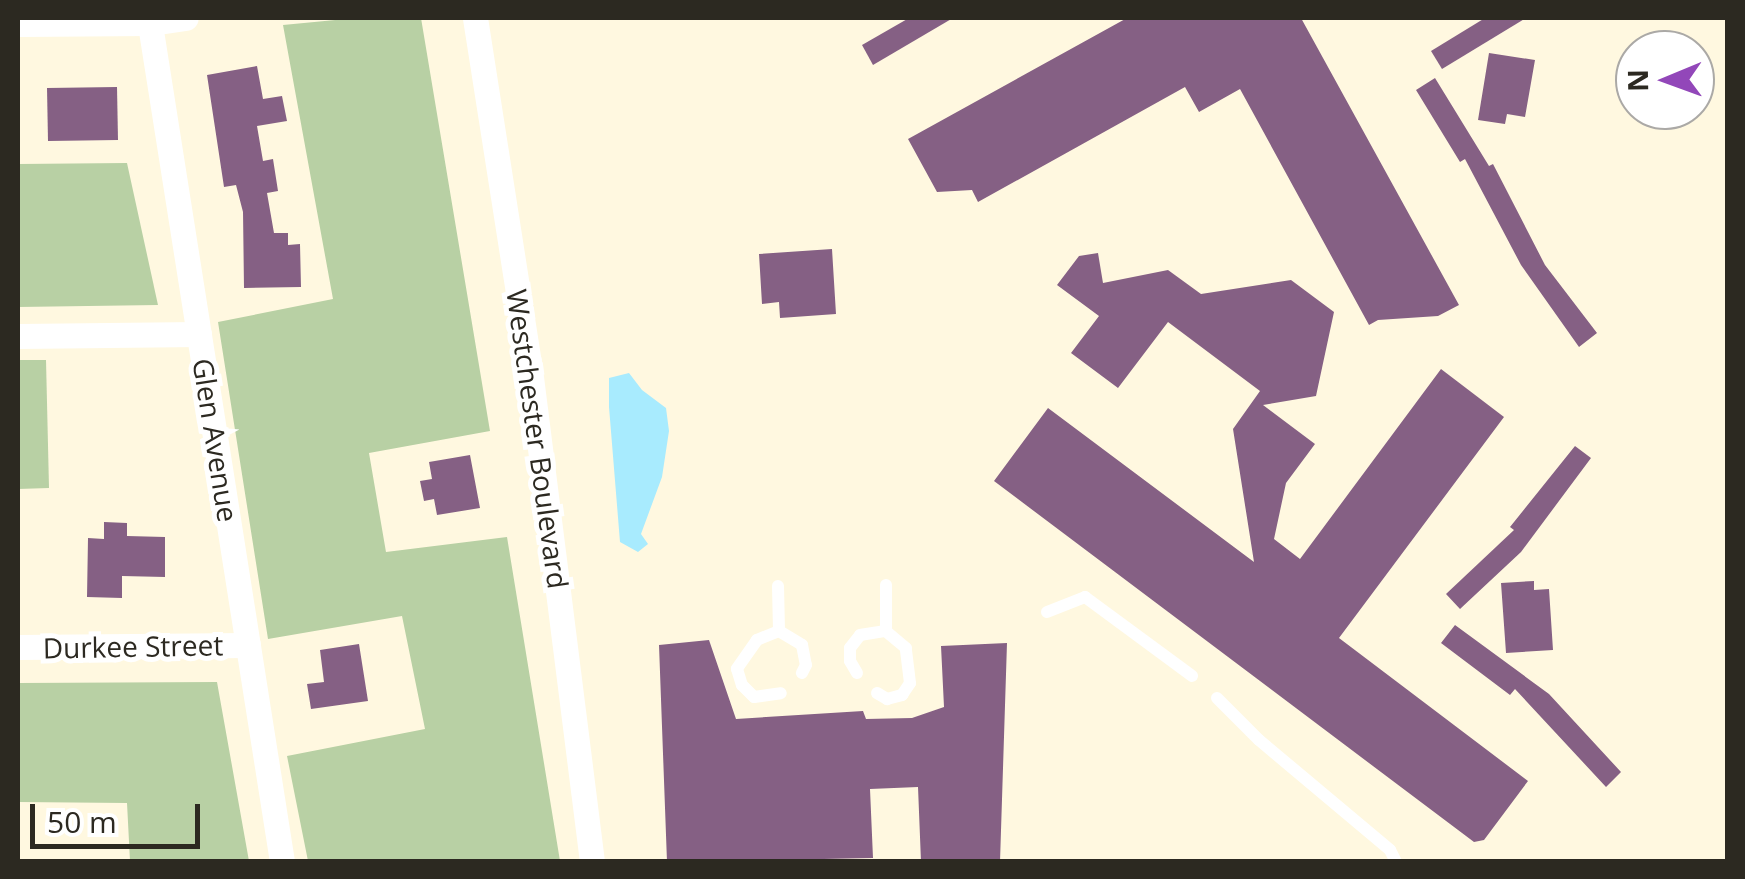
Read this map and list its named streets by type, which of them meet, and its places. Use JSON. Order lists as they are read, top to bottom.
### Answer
{
  "streets": {
    "street": ["Westchester Boulevard", "Glen Avenue", "Durkee Street"]
  },
  "crossings": [
    ["Glen Avenue", "Durkee Street"]
  ],
  "scale_bar": "50 m",
  "north": "left"
}
